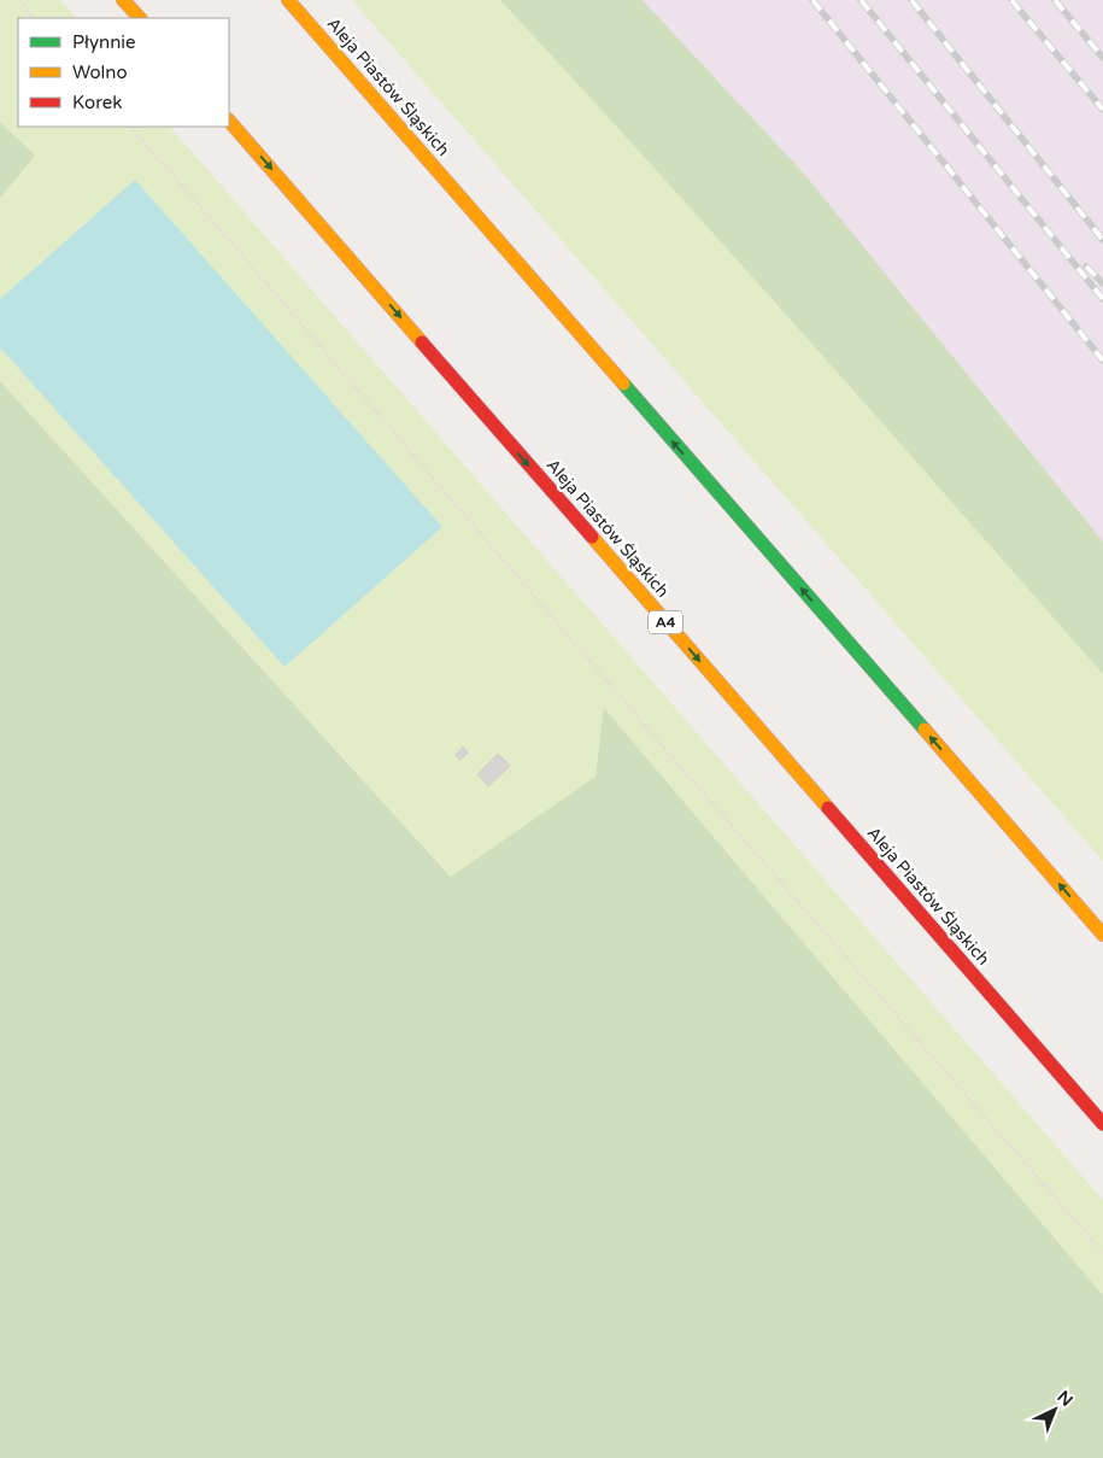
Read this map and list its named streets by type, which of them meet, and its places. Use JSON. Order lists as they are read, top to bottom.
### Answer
{
  "streets": {
    "highway": ["Aleja Piastów Śląskich", "A4"]
  },
  "legend": ["Płynnie", "Wolno", "Korek"],
  "north": "top right"
}
